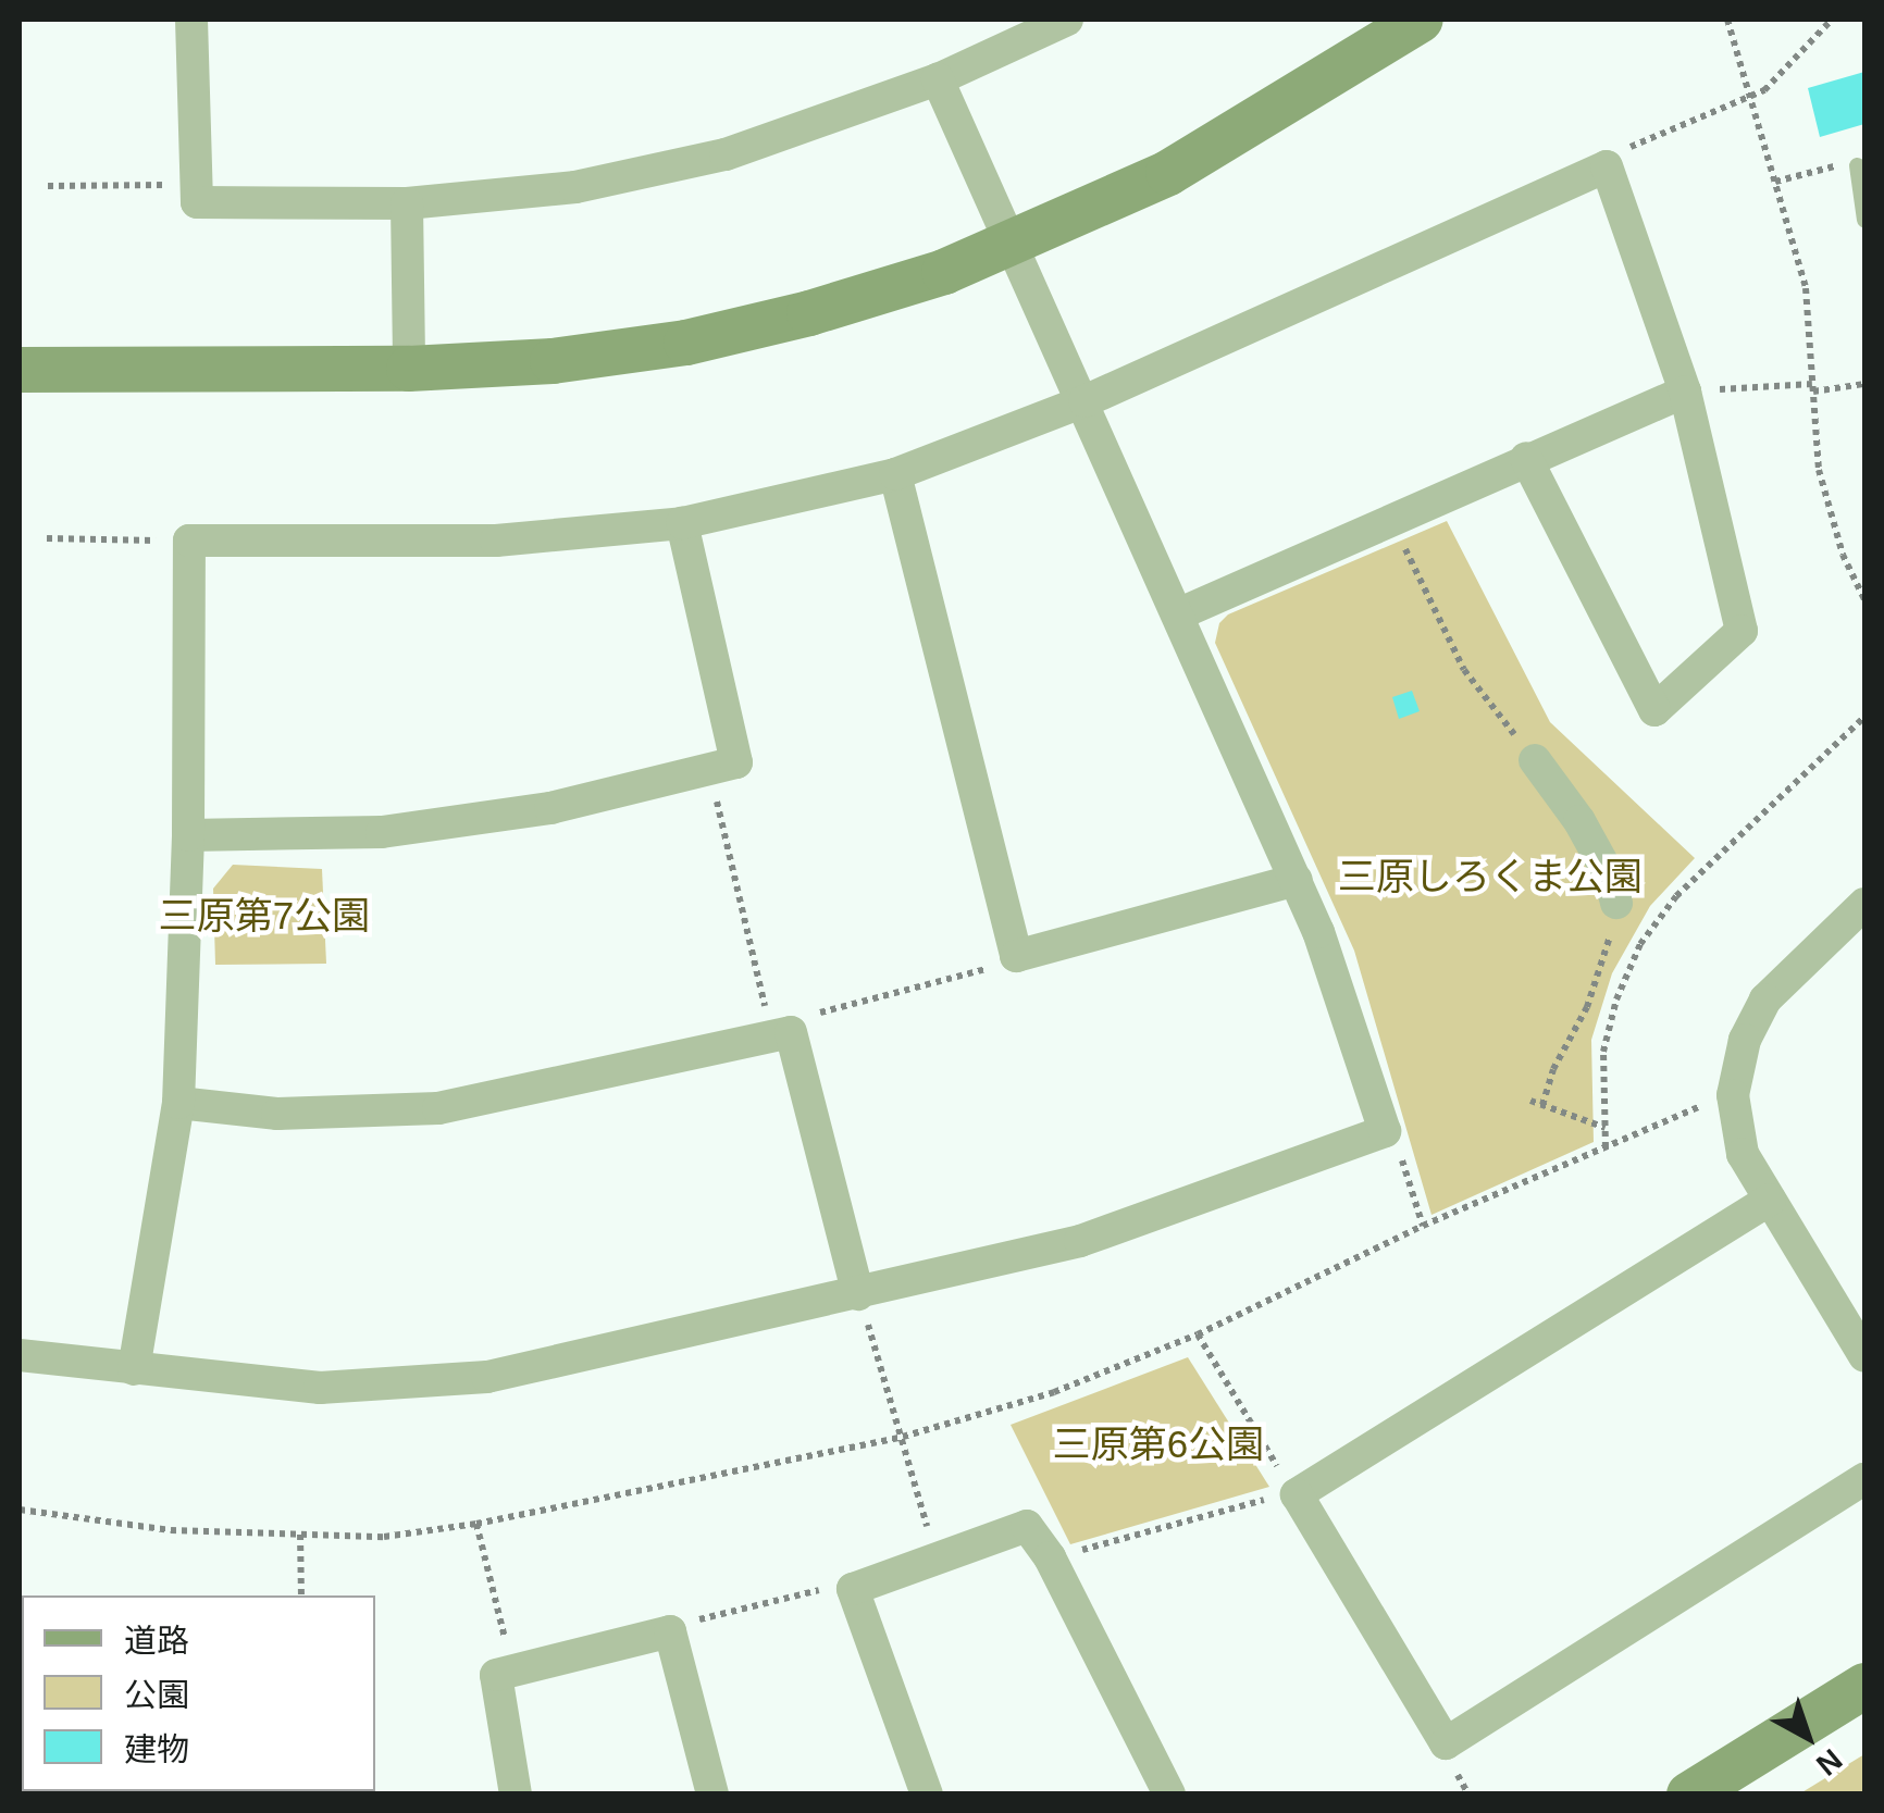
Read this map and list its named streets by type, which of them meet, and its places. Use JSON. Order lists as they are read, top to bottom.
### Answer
{
  "parks": ["三原しろくま公園", "三原第7公園", "三原第6公園"],
  "legend": ["道路", "公園", "建物"],
  "north": "bottom right"
}
